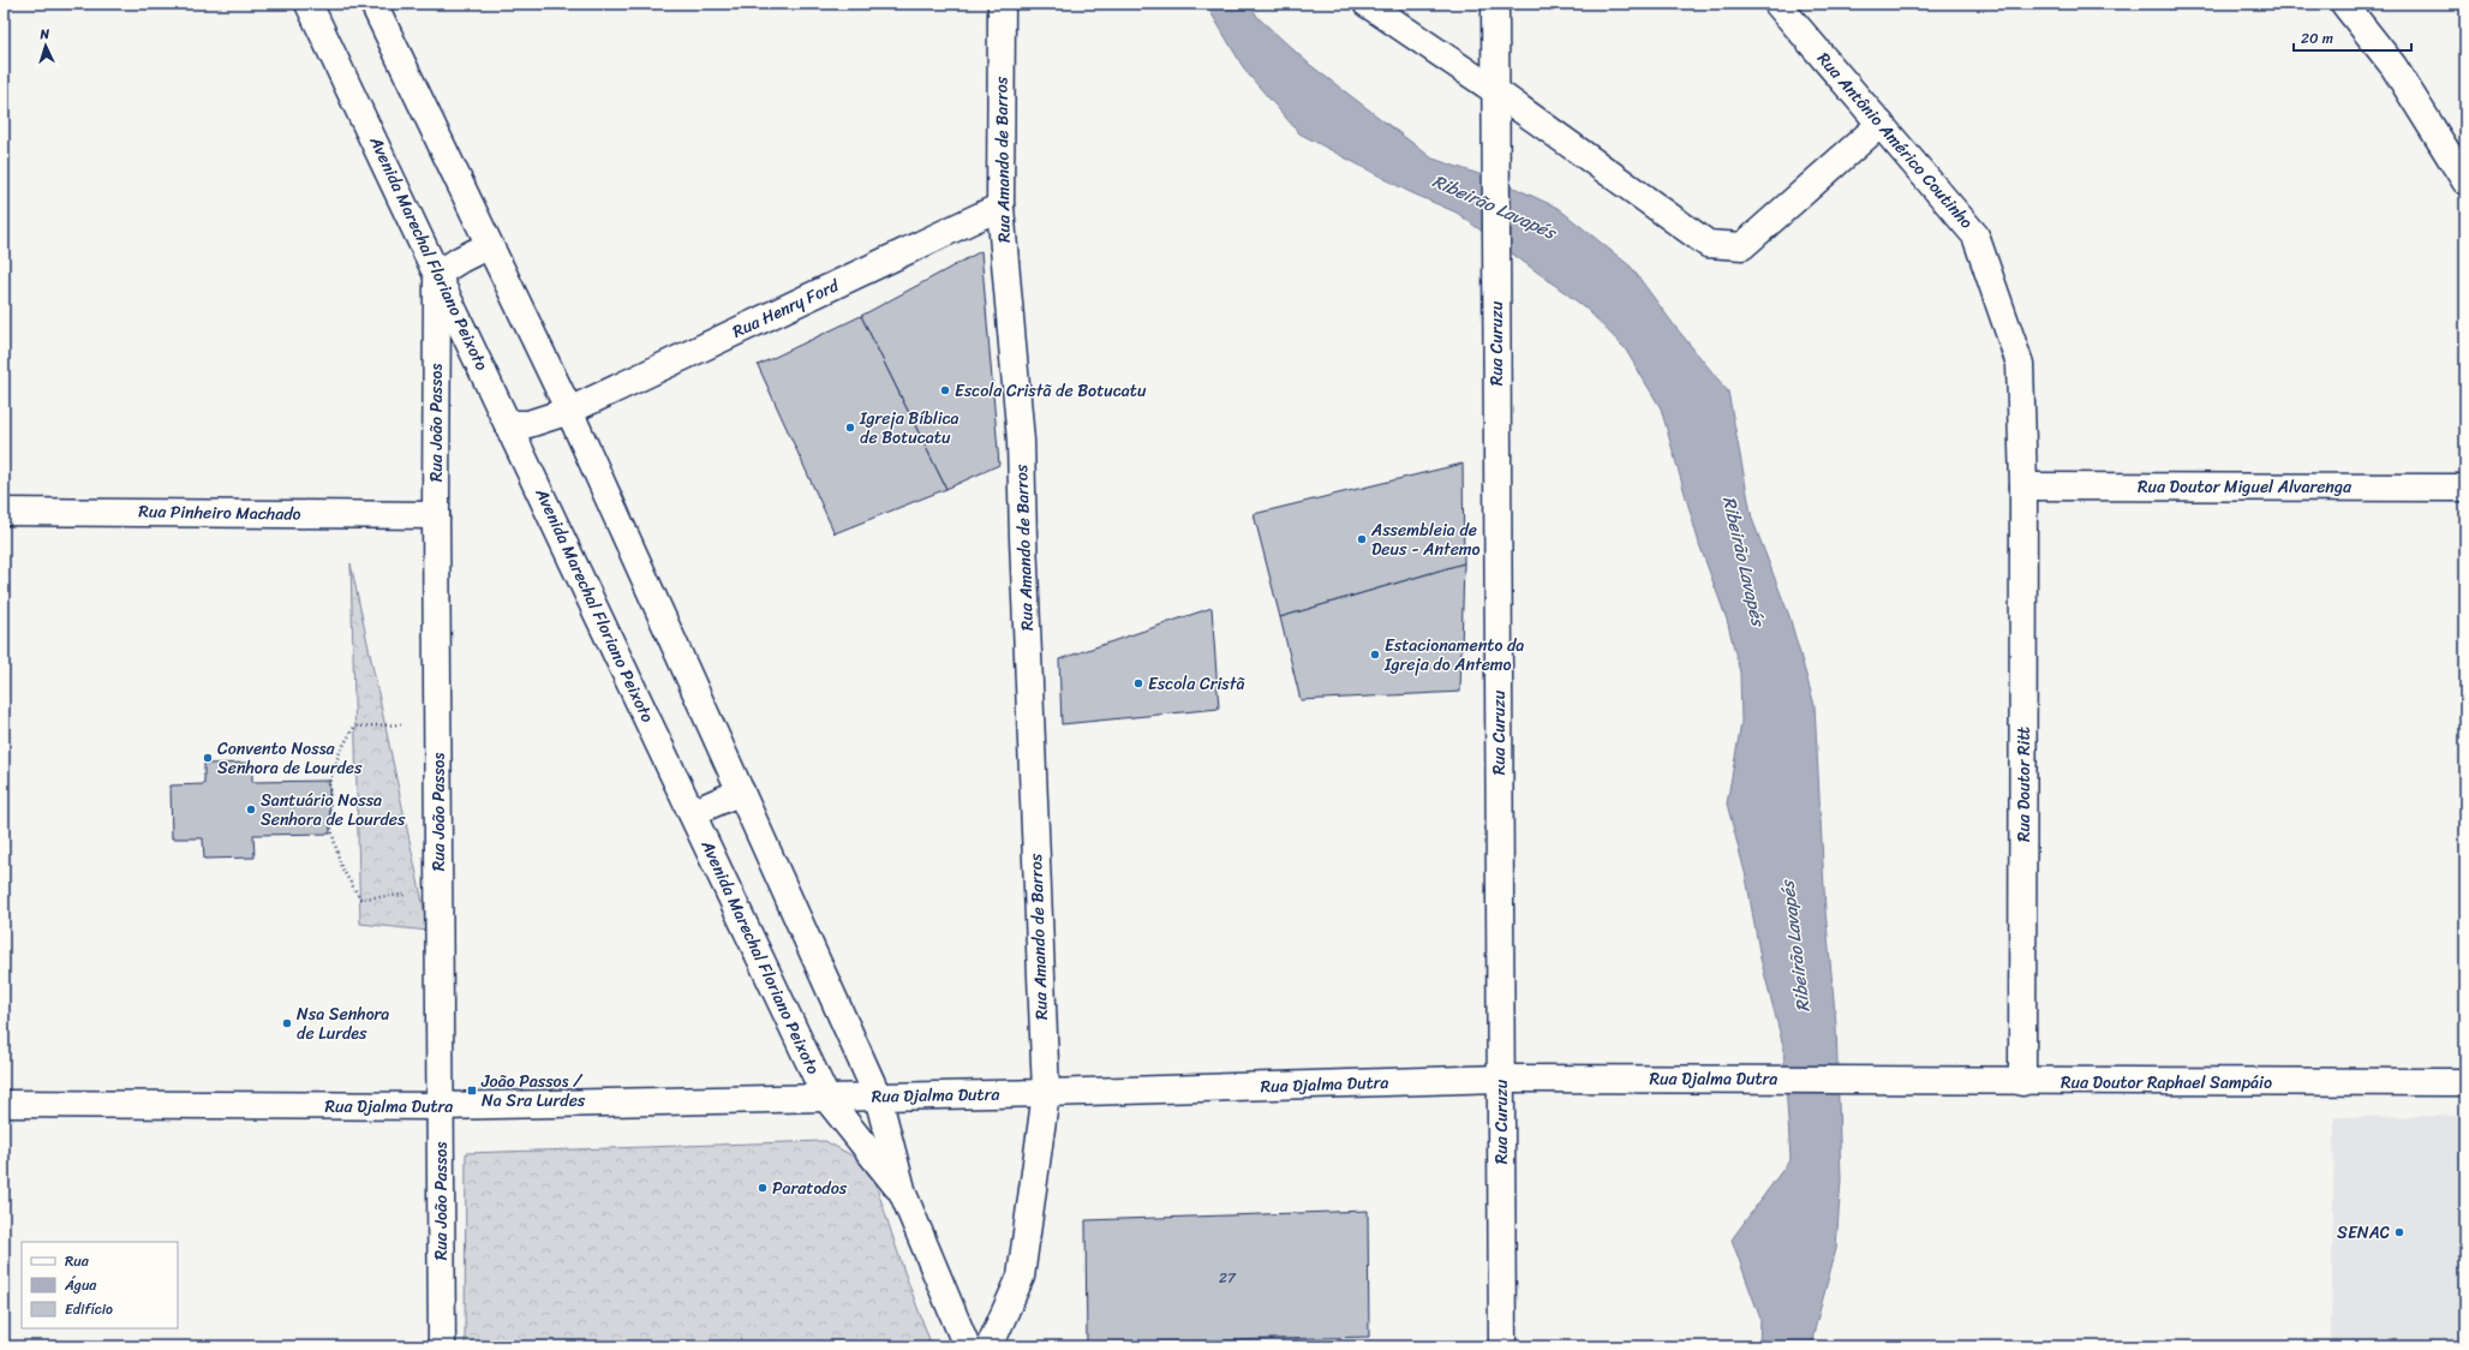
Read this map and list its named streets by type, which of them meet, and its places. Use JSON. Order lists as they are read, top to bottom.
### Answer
{
  "streets": {
    "street": [
      "Rua Antônio Américo Coutinho",
      "Rua Amando de Barros",
      "Avenida Marechal Floriano Peixoto",
      "Rua Henry Ford",
      "Rua Curuzu",
      "Rua João Passos",
      "Rua Doutor Miguel Alvarenga",
      "Rua Pinheiro Machado",
      "Rua Doutor Ritt",
      "Rua Djalma Dutra",
      "Rua Doutor Raphael Sampáio"
    ]
  },
  "crossings": [
    ["Rua Antônio Américo Coutinho", "Rua Doutor Miguel Alvarenga"],
    ["Rua Antônio Américo Coutinho", "Rua Doutor Ritt"],
    ["Rua Amando de Barros", "Rua Henry Ford"],
    ["Rua Amando de Barros", "Rua Djalma Dutra"],
    ["Avenida Marechal Floriano Peixoto", "Rua Henry Ford"],
    ["Avenida Marechal Floriano Peixoto", "Rua João Passos"],
    ["Avenida Marechal Floriano Peixoto", "Rua Djalma Dutra"],
    ["Rua Curuzu", "Rua Djalma Dutra"],
    ["Rua João Passos", "Rua Pinheiro Machado"],
    ["Rua João Passos", "Rua Djalma Dutra"],
    ["Rua Doutor Miguel Alvarenga", "Rua Doutor Ritt"],
    ["Rua Doutor Ritt", "Rua Doutor Raphael Sampáio"],
    ["Rua Djalma Dutra", "Rua Doutor Raphael Sampáio"]
  ],
  "water": ["Ribeirão Lavapés"],
  "places": {
    "other": [
      "Escola Cristã de Botucatu",
      "Igreja Bíblica de Botucatu",
      "Assembleia de Deus - Antemo",
      "Estacionamento da Igreja do Antemo",
      "Escola Cristã",
      "Convento Nossa Senhora de Lourdes",
      "Santuário Nossa Senhora de Lourdes",
      "Nsa Senhora de Lurdes",
      "Paratodos",
      "SENAC"
    ],
    "transit": ["João Passos / Na Sra Lurdes"]
  },
  "house_numbers": ["27"],
  "legend": ["Rua", "Água", "Edifício"],
  "scale_bar": "20 m",
  "north": "top"
}
